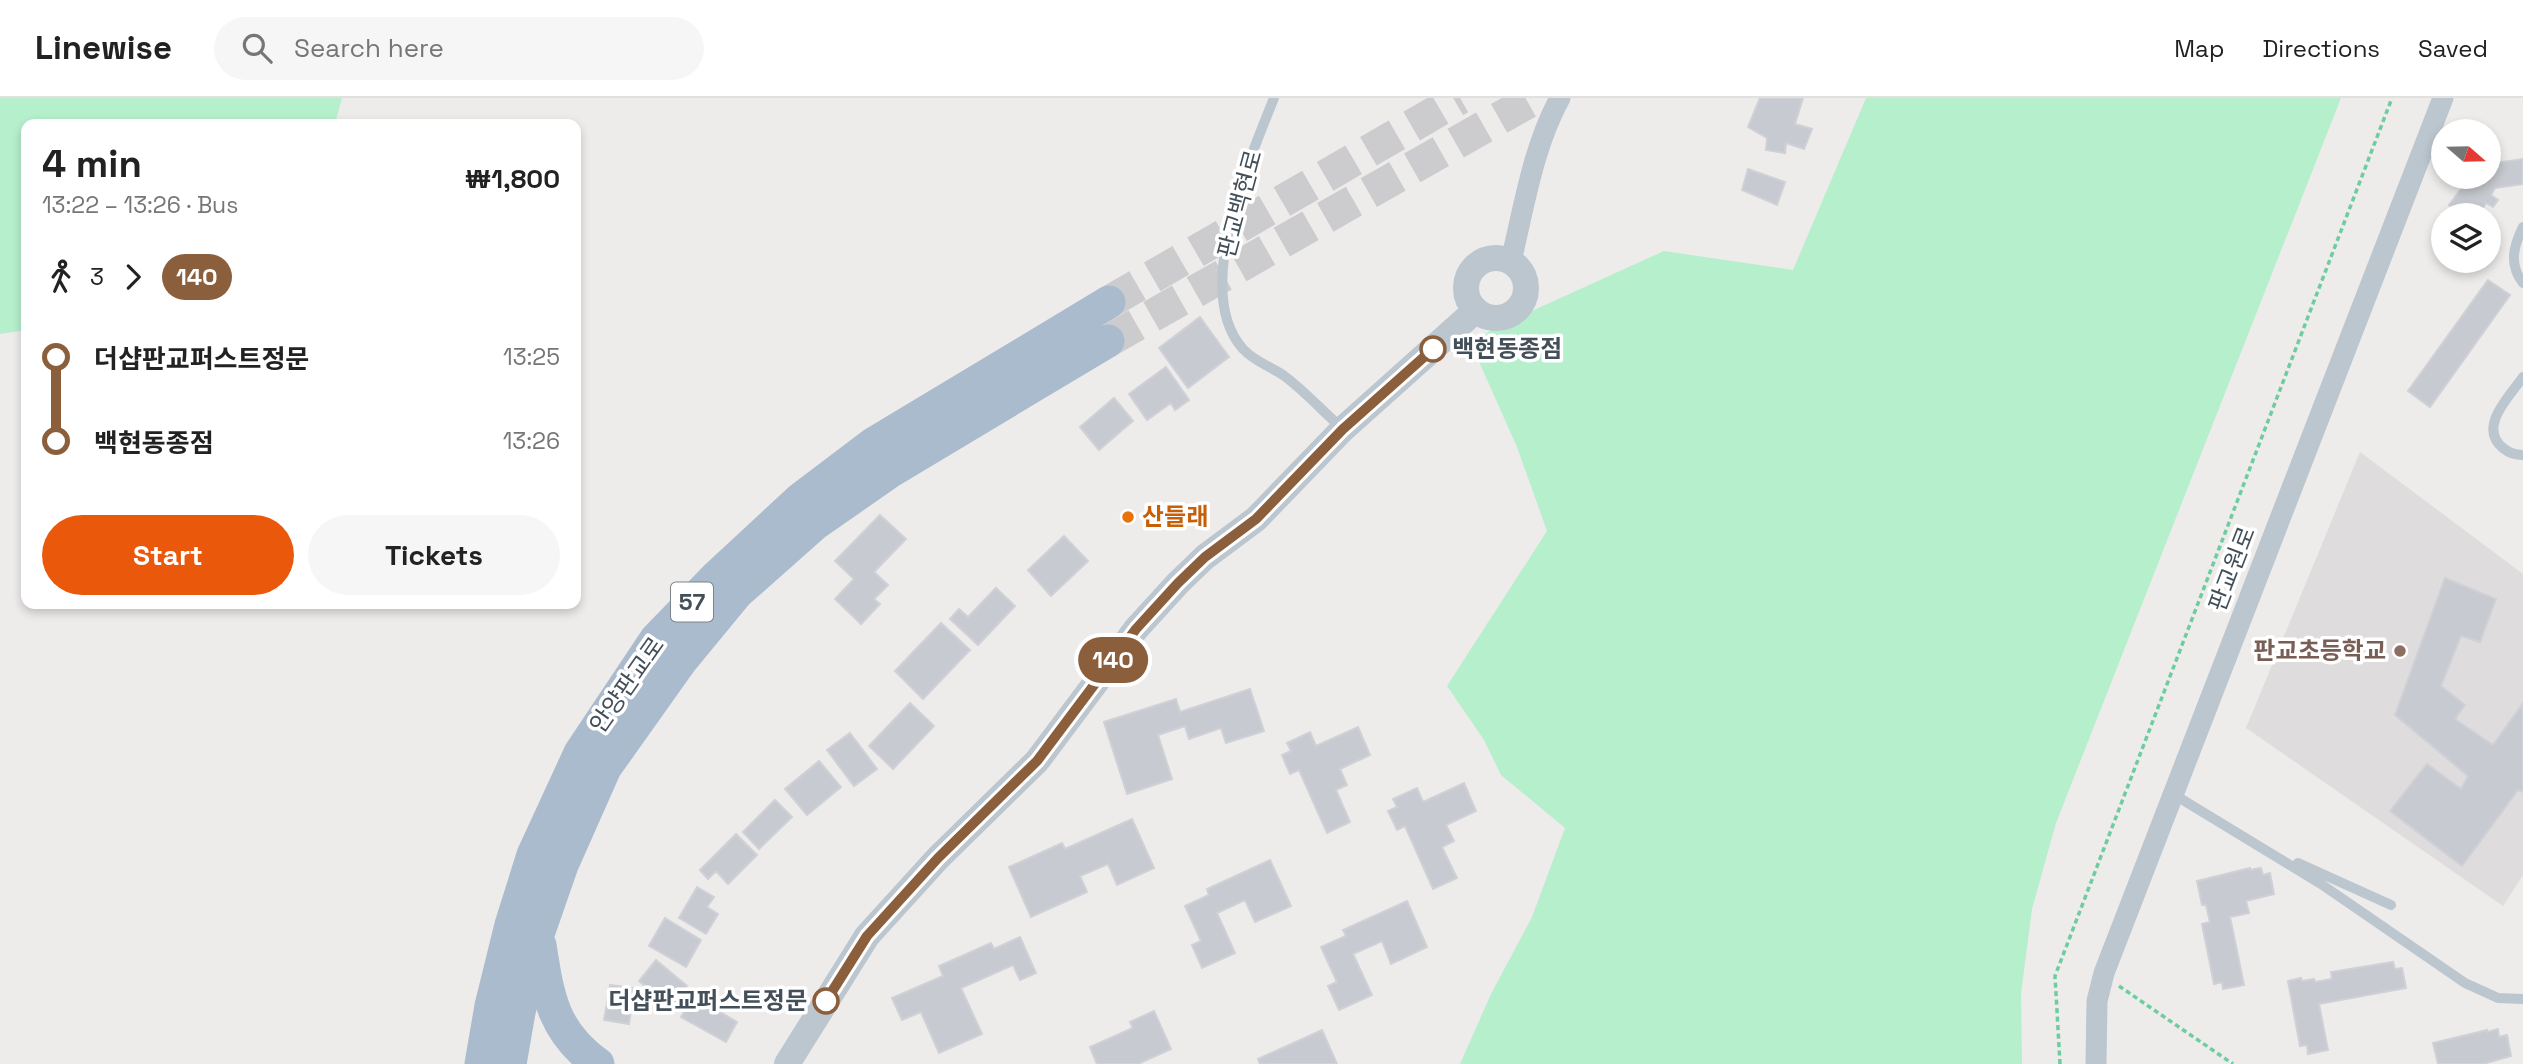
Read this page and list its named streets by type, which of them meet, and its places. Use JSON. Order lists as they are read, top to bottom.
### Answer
{
  "streets": {
    "main road": ["57", "안양판교로"],
    "street": ["판교원로"],
    "lane": ["판교백현로"]
  },
  "places": [
    "백현동종점",
    "산들래",
    "판교초등학교",
    "더샵판교퍼스트정문"
  ],
  "lines": ["bus line 140"],
  "north": "right",
  "page": {
    "header": "Linewise",
    "search": "Search here",
    "nav": ["Map", "Directions", "Saved"],
    "on_map": "140",
    "heading": ["4 min", "13:22 – 13:26 · Bus", "₩1,800"],
    "legs": ["3", "140"],
    "list": [
      {
        "name": "더샵판교퍼스트정문",
        "value": "13:25"
      },
      {
        "name": "백현동종점",
        "value": "13:26"
      }
    ],
    "buttons": ["Start", "Tickets"]
  }
}
